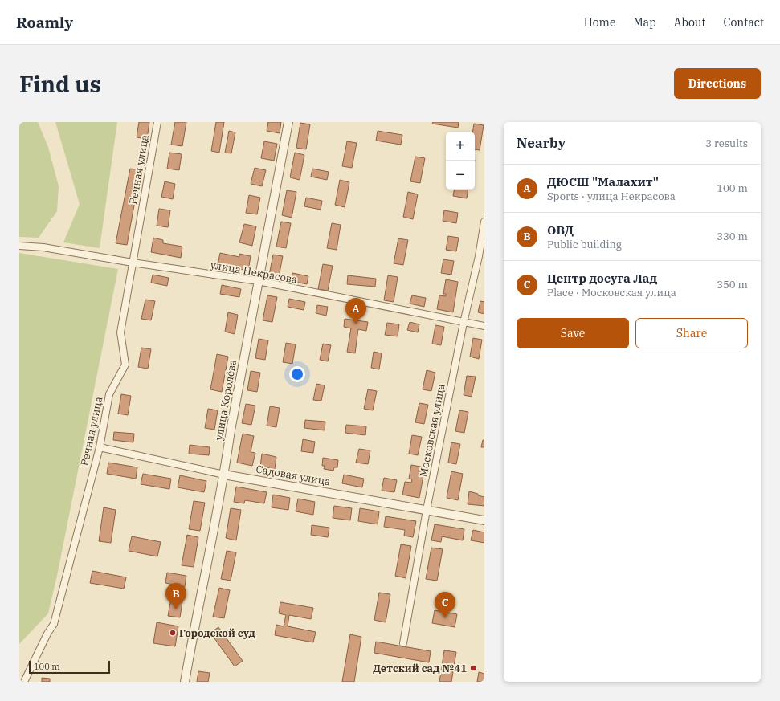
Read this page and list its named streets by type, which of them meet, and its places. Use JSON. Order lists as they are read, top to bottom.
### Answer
{
  "streets": {
    "street": [
      "Речная улица",
      "улица Некрасова",
      "улица Королёва",
      "Московская улица",
      "Садовая улица"
    ]
  },
  "crossings": [
    ["Речная улица", "улица Некрасова"],
    ["Речная улица", "Садовая улица"],
    ["улица Некрасова", "улица Королёва"],
    ["улица Некрасова", "Московская улица"],
    ["улица Королёва", "Садовая улица"],
    ["Московская улица", "Садовая улица"]
  ],
  "places": ["Городской суд", "Детский сад №41"],
  "scale_bar": "100 m",
  "page": {
    "header": "Roamly",
    "nav": [
      "Home",
      "Map",
      "About",
      "Contact"
    ],
    "buttons": [
      "Directions",
      ["Save", "Share"]
    ],
    "title": "Find us",
    "heading": ["Nearby", "3 results"],
    "map_buttons": ["+", "−"],
    "list": [
      {
        "mark": "A",
        "name": "ДЮСШ \"Малахит\"",
        "note": "Sports · улица Некрасова",
        "value": "100 m"
      },
      {
        "mark": "B",
        "name": "ОВД",
        "note": "Public building",
        "value": "330 m"
      },
      {
        "mark": "C",
        "name": "Центр досуга Лад",
        "note": "Place · Московская улица",
        "value": "350 m"
      }
    ],
    "pins": ["A", "B", "C"],
    "scale": "100 m"
  }
}
